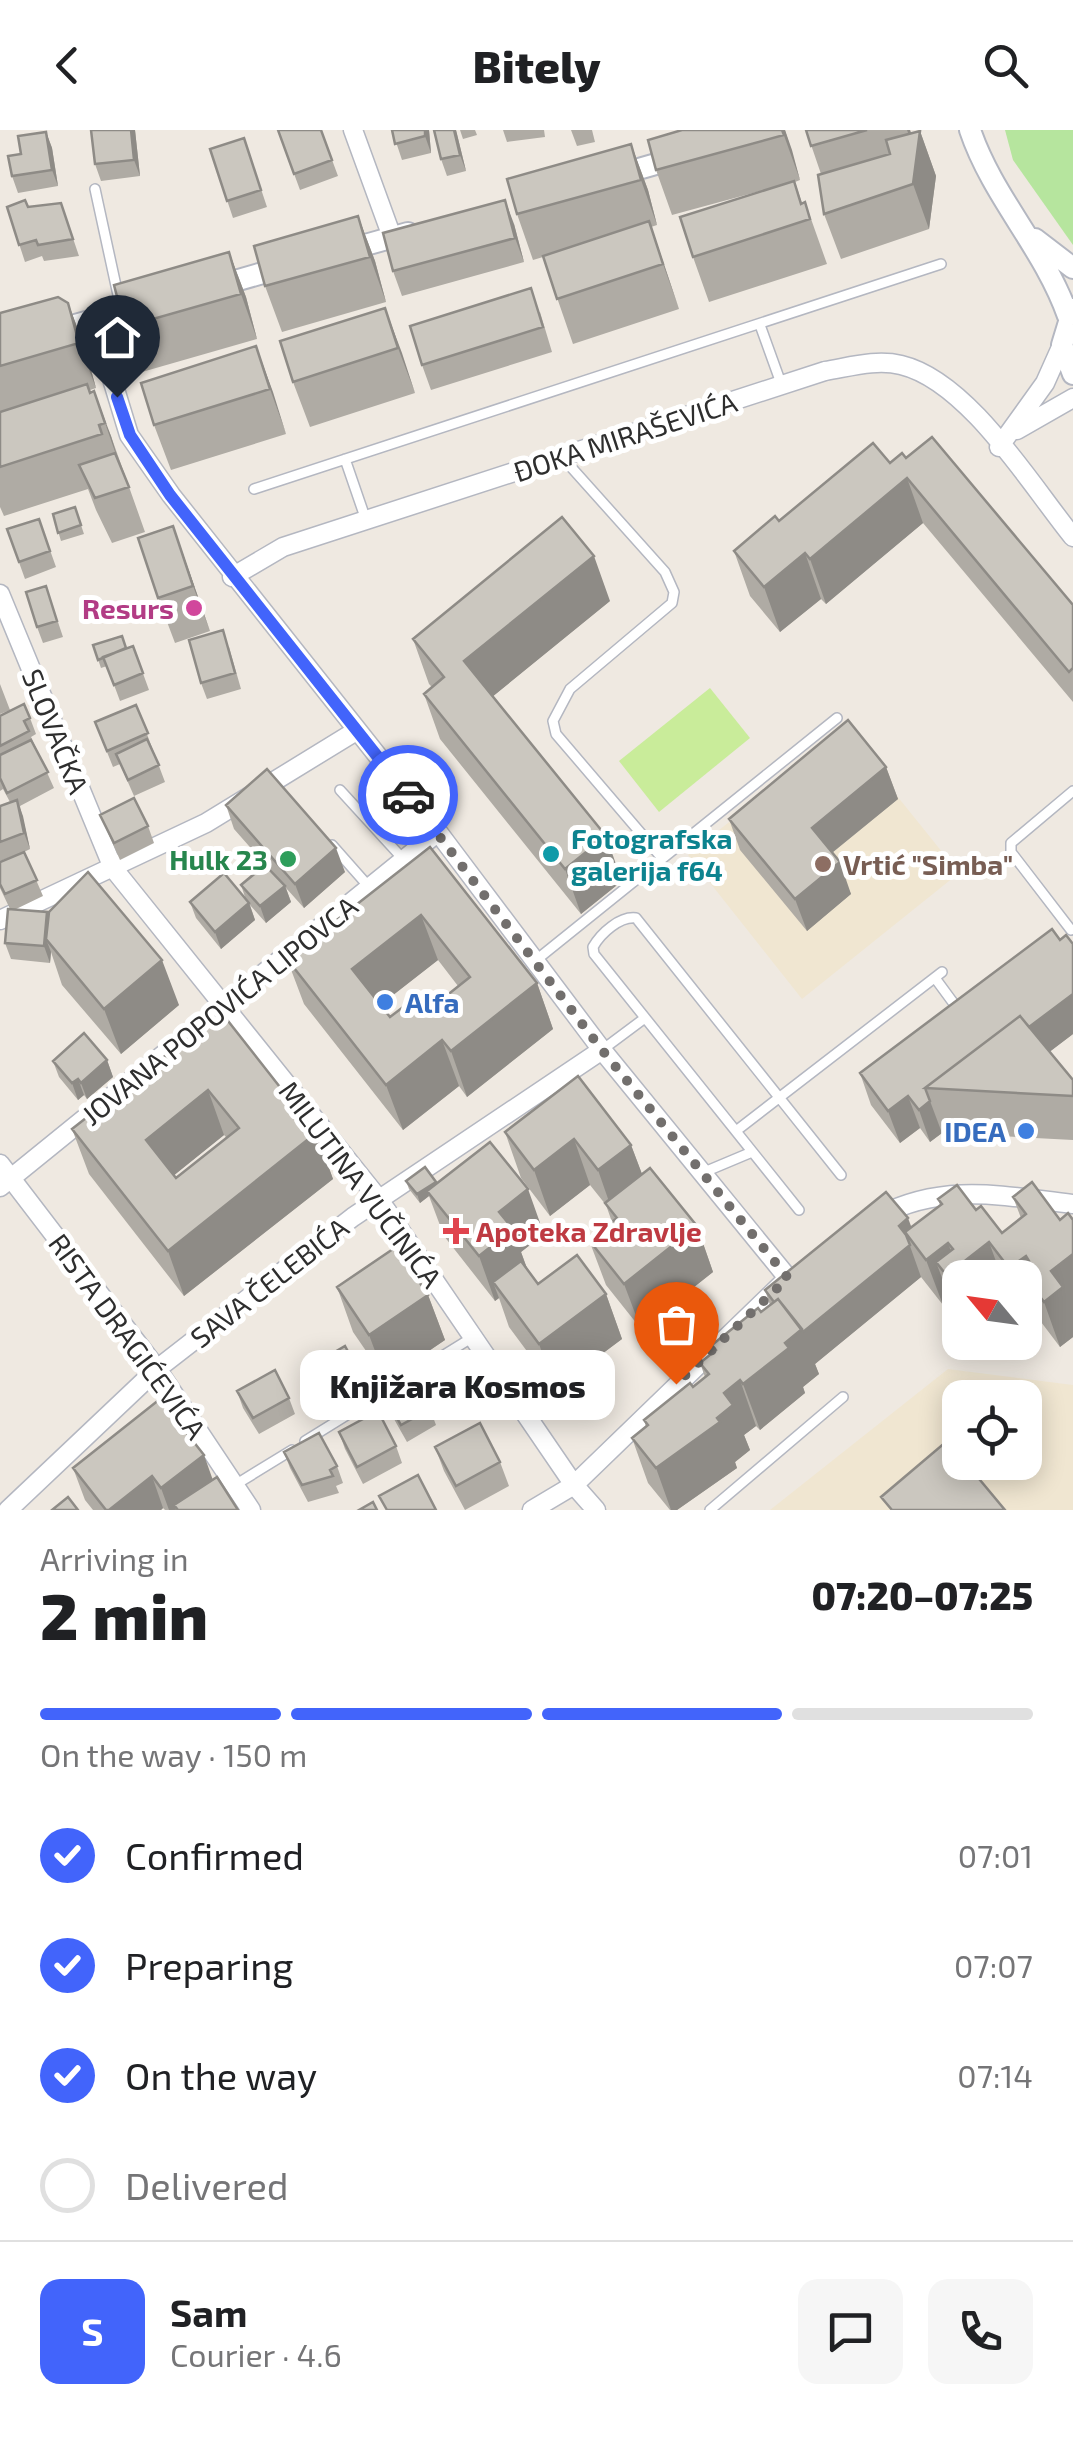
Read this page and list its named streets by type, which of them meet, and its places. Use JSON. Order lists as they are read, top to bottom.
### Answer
{
  "streets": {
    "street": [
      "ĐOKA MIRAŠEVIĆA",
      "SLOVAČKA",
      "JOVANA POPOVIĆA LIPOVCA",
      "MILUTINA VUČINIĆA",
      "SAVA ČELEBIĆA",
      "RISTA DRAGIĆEVIĆA"
    ]
  },
  "crossings": [
    ["SLOVAČKA", "MILUTINA VUČINIĆA"],
    ["JOVANA POPOVIĆA LIPOVCA", "MILUTINA VUČINIĆA"],
    ["JOVANA POPOVIĆA LIPOVCA", "RISTA DRAGIĆEVIĆA"],
    ["MILUTINA VUČINIĆA", "SAVA ČELEBIĆA"],
    ["SAVA ČELEBIĆA", "RISTA DRAGIĆEVIĆA"]
  ],
  "places": {
    "other": [
      "Resurs",
      "Fotografska galerija f64",
      "Hulk 23",
      "Vrtić \"Simba\"",
      "Alfa",
      "IDEA",
      "Knjižara Kosmos"
    ],
    "health": ["Apoteka Zdravlje"]
  },
  "north": "top left",
  "page": {
    "header": "Bitely",
    "bubble": "Knjižara Kosmos",
    "heading": ["2 min", "Arriving in", "07:20–07:25"],
    "panel": ["Sam", "Courier · 4.6"],
    "bar": "On the way · 150 m",
    "list": [
      ["Confirmed", "07:01"],
      ["Preparing", "07:07"],
      ["On the way", "07:14"],
      "Delivered"
    ],
    "round": "S"
  }
}
